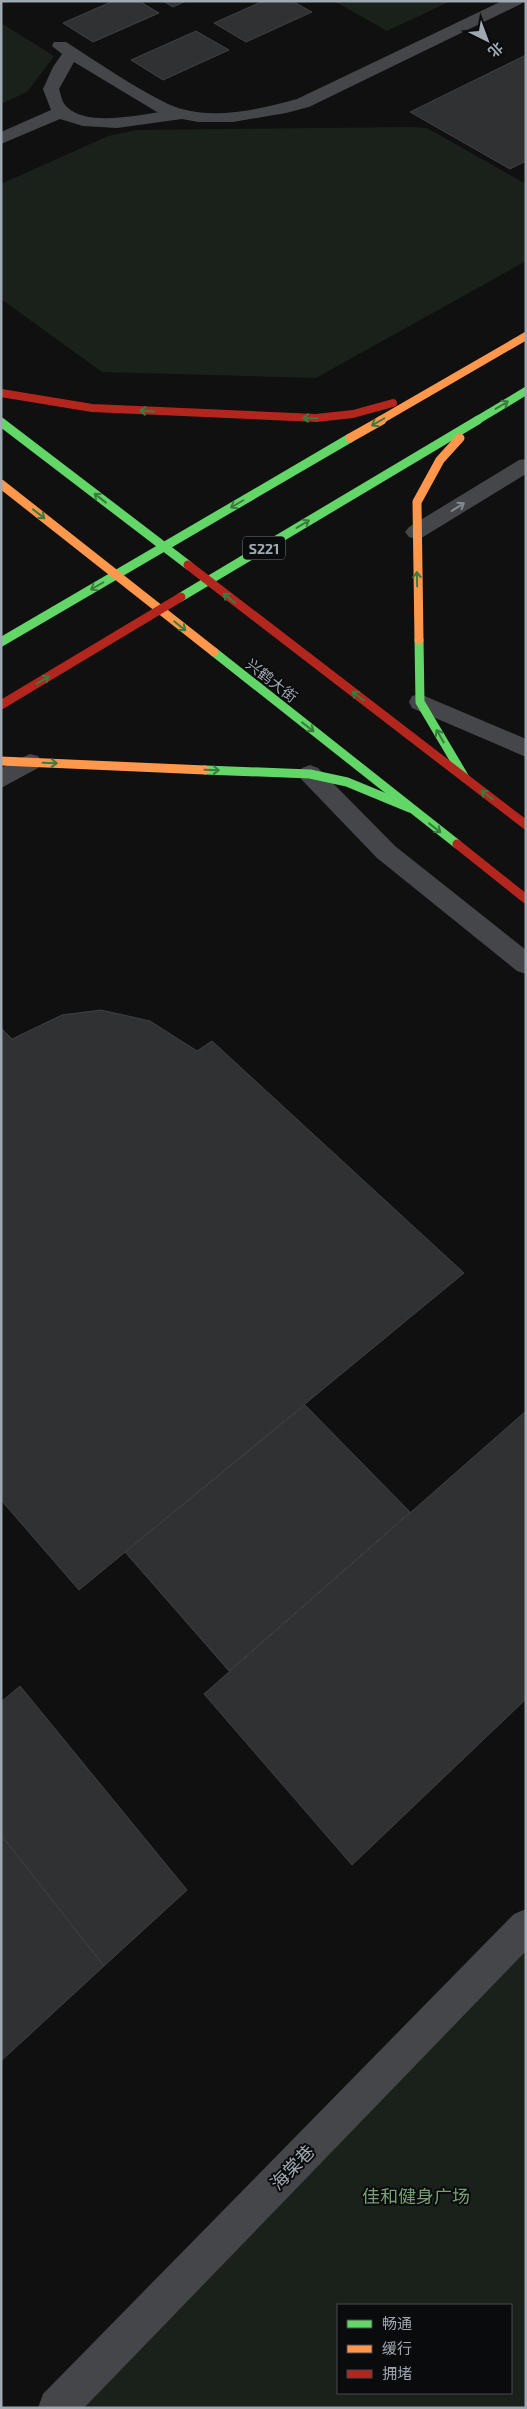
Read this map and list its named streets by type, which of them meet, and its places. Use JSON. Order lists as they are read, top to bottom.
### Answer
{
  "streets": {
    "main road": ["S221", "兴鹤大街"],
    "street": ["海棠巷"]
  },
  "crossings": [
    ["S221", "兴鹤大街"]
  ],
  "parks": ["佳和健身广场"],
  "legend": ["畅通", "缓行", "拥堵"],
  "north": "bottom right"
}
